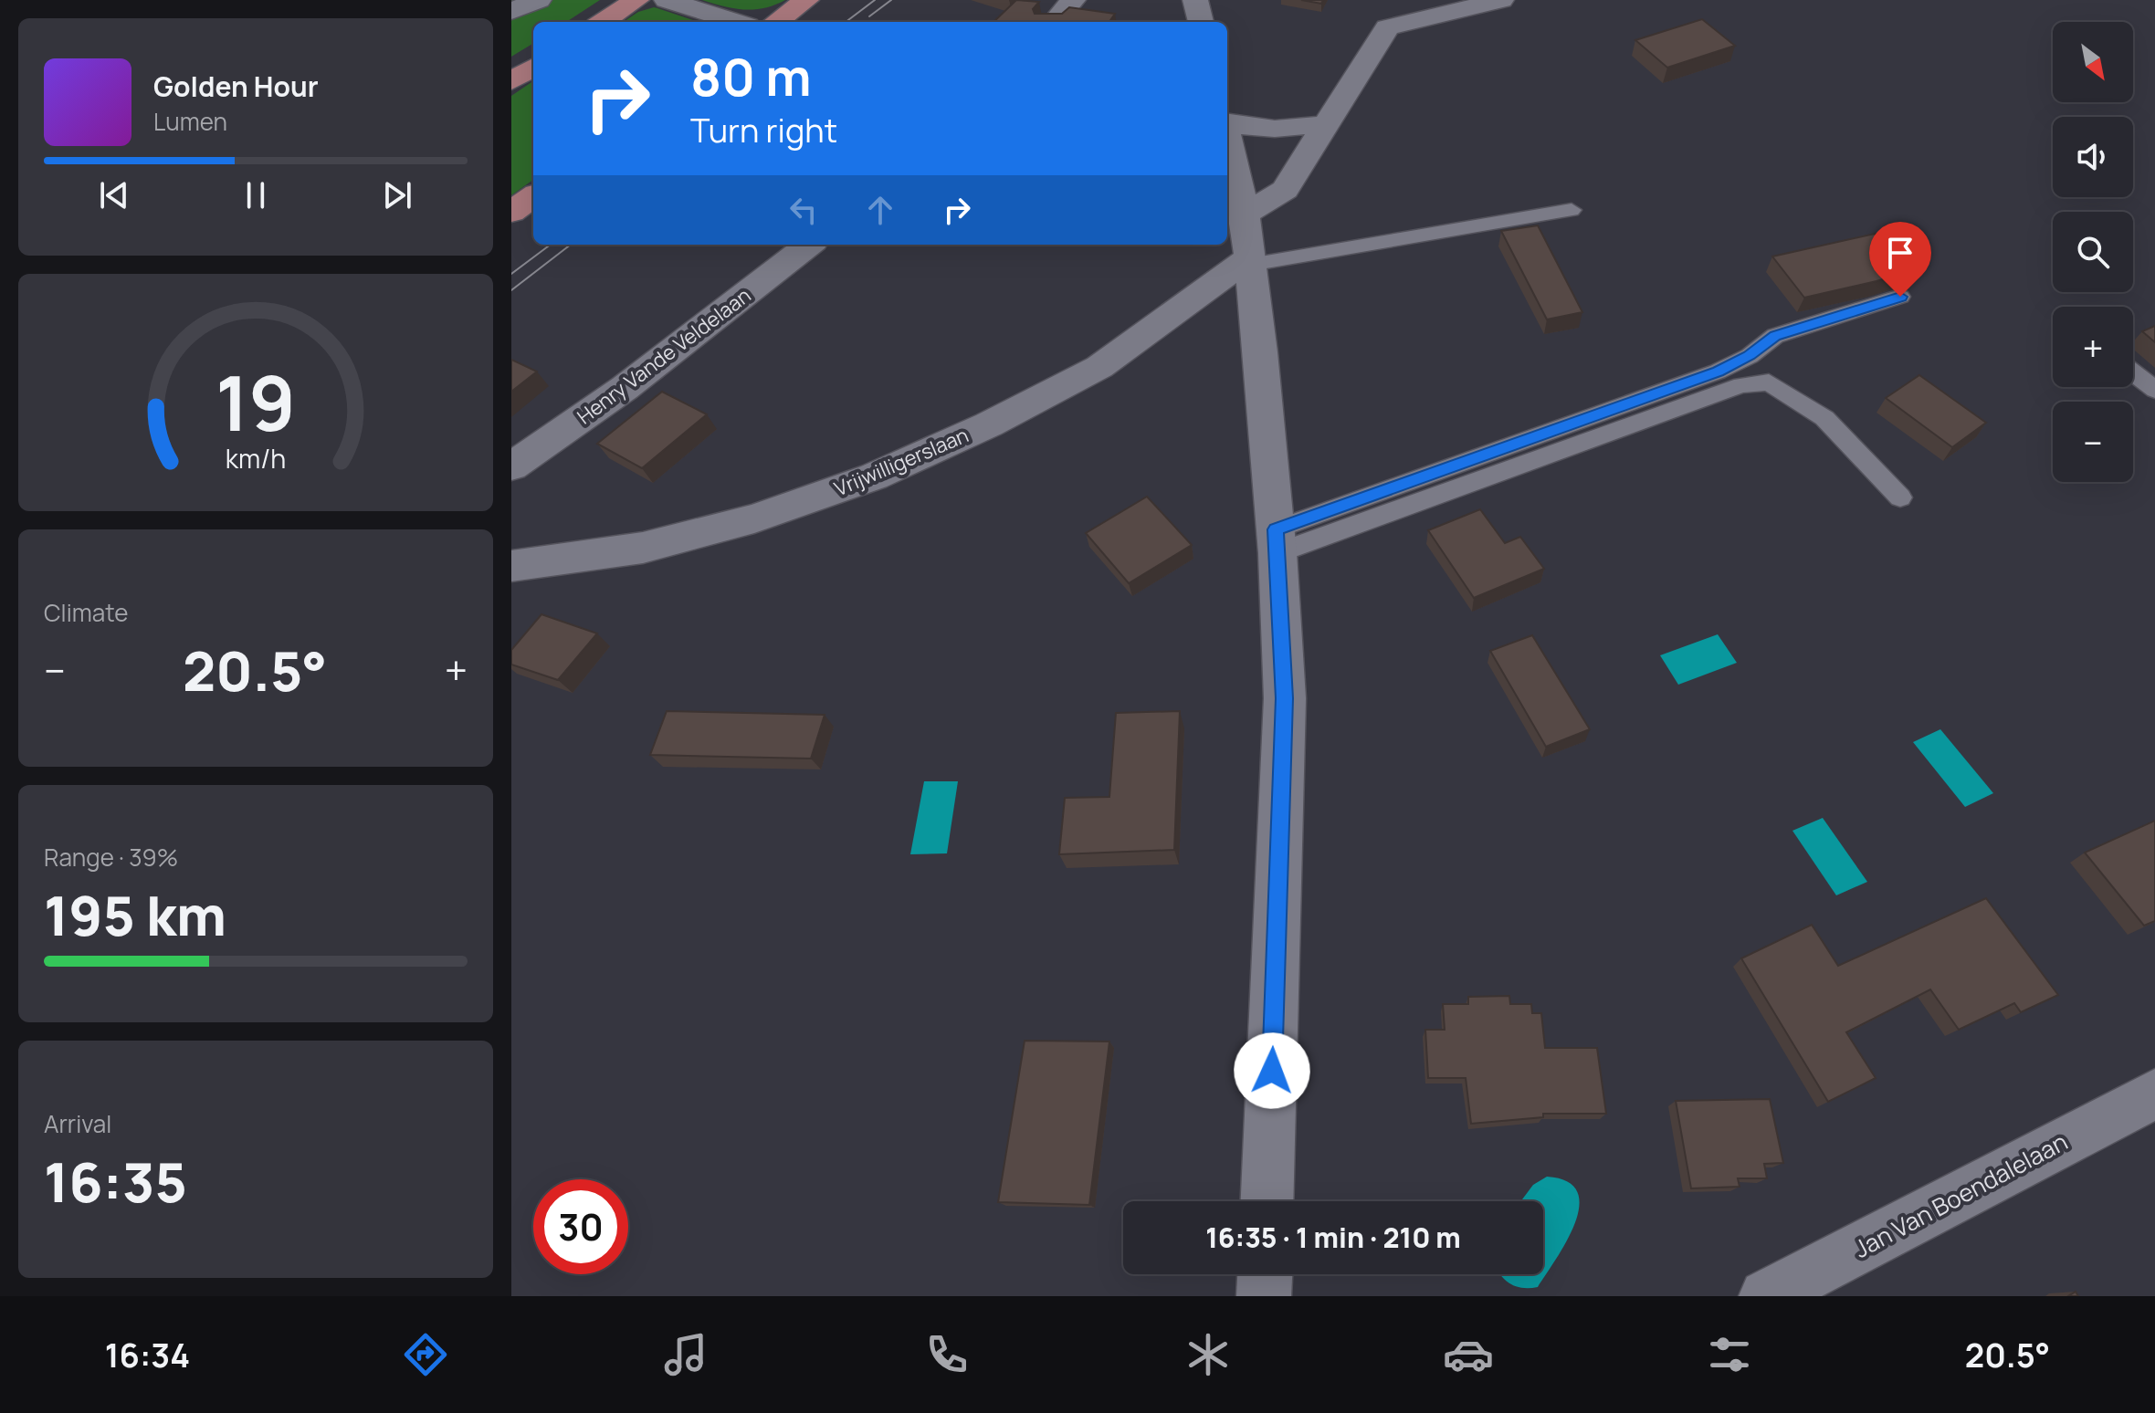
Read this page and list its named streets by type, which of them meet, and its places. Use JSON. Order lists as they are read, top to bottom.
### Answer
{
  "streets": {
    "street": ["Henry Vande Veldelaan", "Vrijwilligerslaan", "Jan Van Boendalelaan"]
  },
  "north": "bottom right",
  "page": {
    "map_buttons": ["+", "−"],
    "turn": ["80 m", "Turn right"],
    "song": ["Golden Hour", "Lumen"],
    "tile": [
      "Climate",
      ["Range · 39%", "195 km"],
      ["Arrival", "16:35"]
    ],
    "heat": ["−", "20.5°", "+"],
    "limit": "30",
    "trip": "16:35 · 1 min · 210 m",
    "tabs": ["16:34", "20.5°"],
    "gauge": ["19", "km/h"]
  }
}
